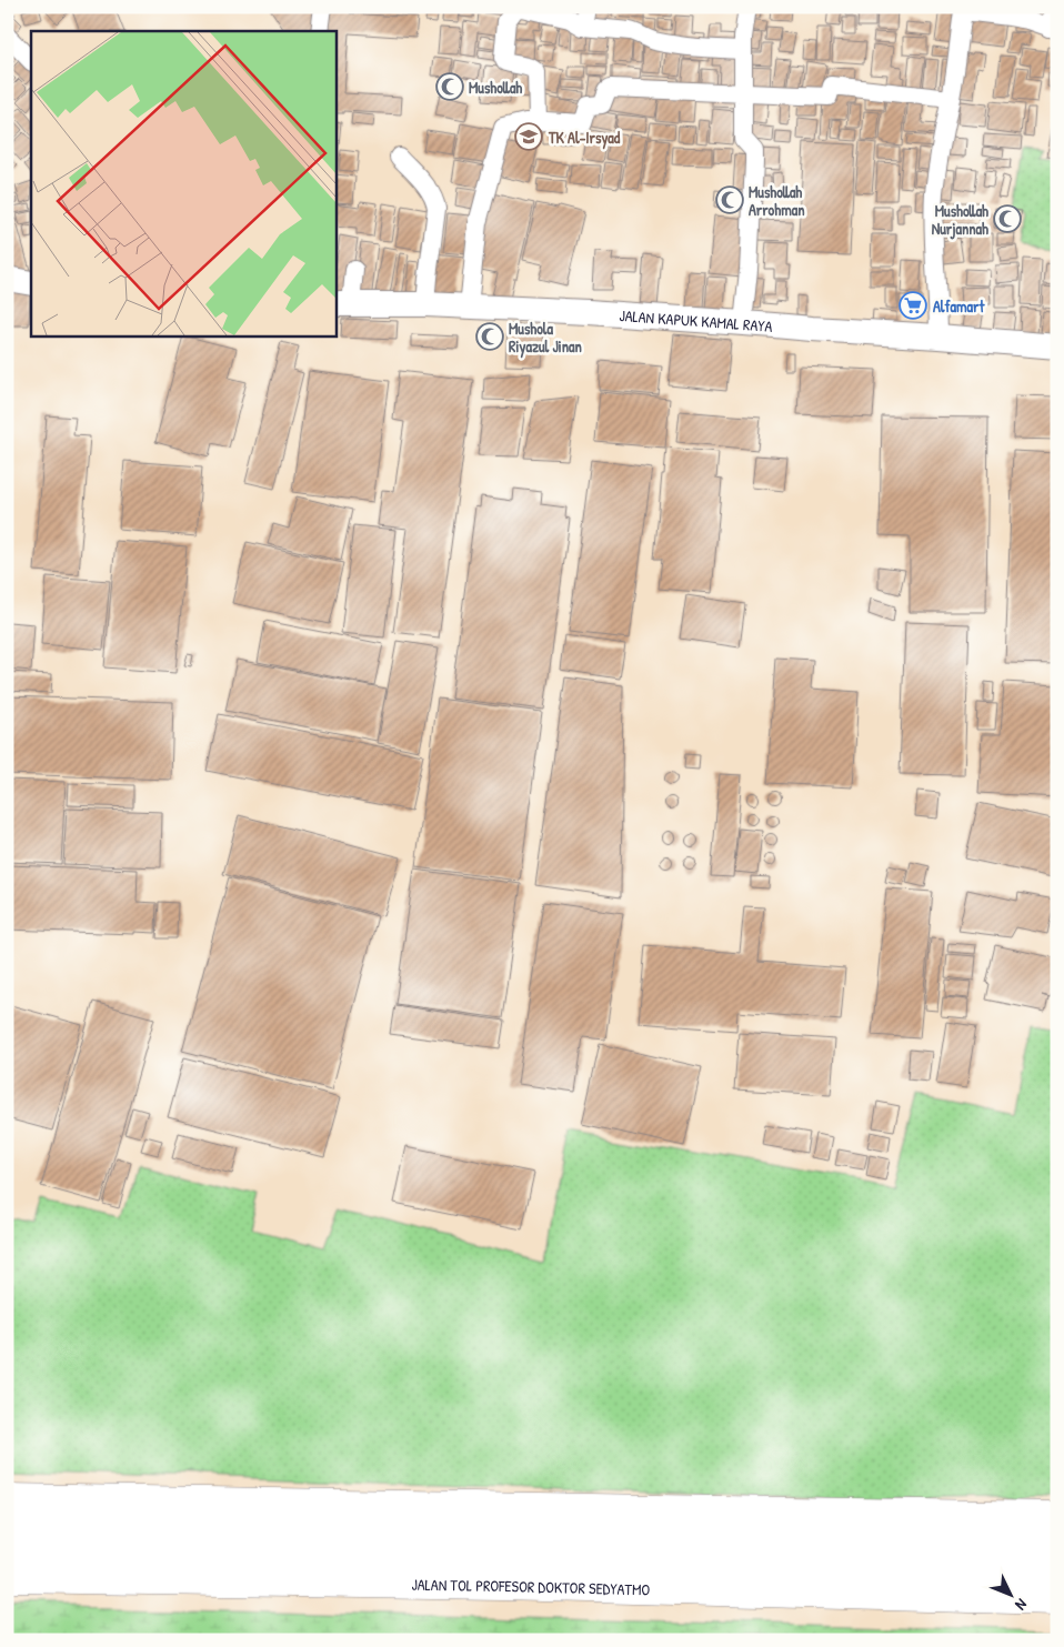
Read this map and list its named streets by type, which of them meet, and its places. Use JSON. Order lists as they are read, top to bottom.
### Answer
{
  "streets": {
    "highway": ["JALAN TOL PROFESOR DOKTOR SEDYATMO"],
    "main road": ["JALAN KAPUK KAMAL RAYA"]
  },
  "places": {
    "mosque": [
      "Mushollah",
      "Mushollah Arrohman",
      "Mushollah Nurjannah",
      "Mushola Riyazul Jinan"
    ],
    "school or university": ["TK Al-Irsyad"],
    "supermarket": ["Alfamart"]
  },
  "north": "bottom right"
}
